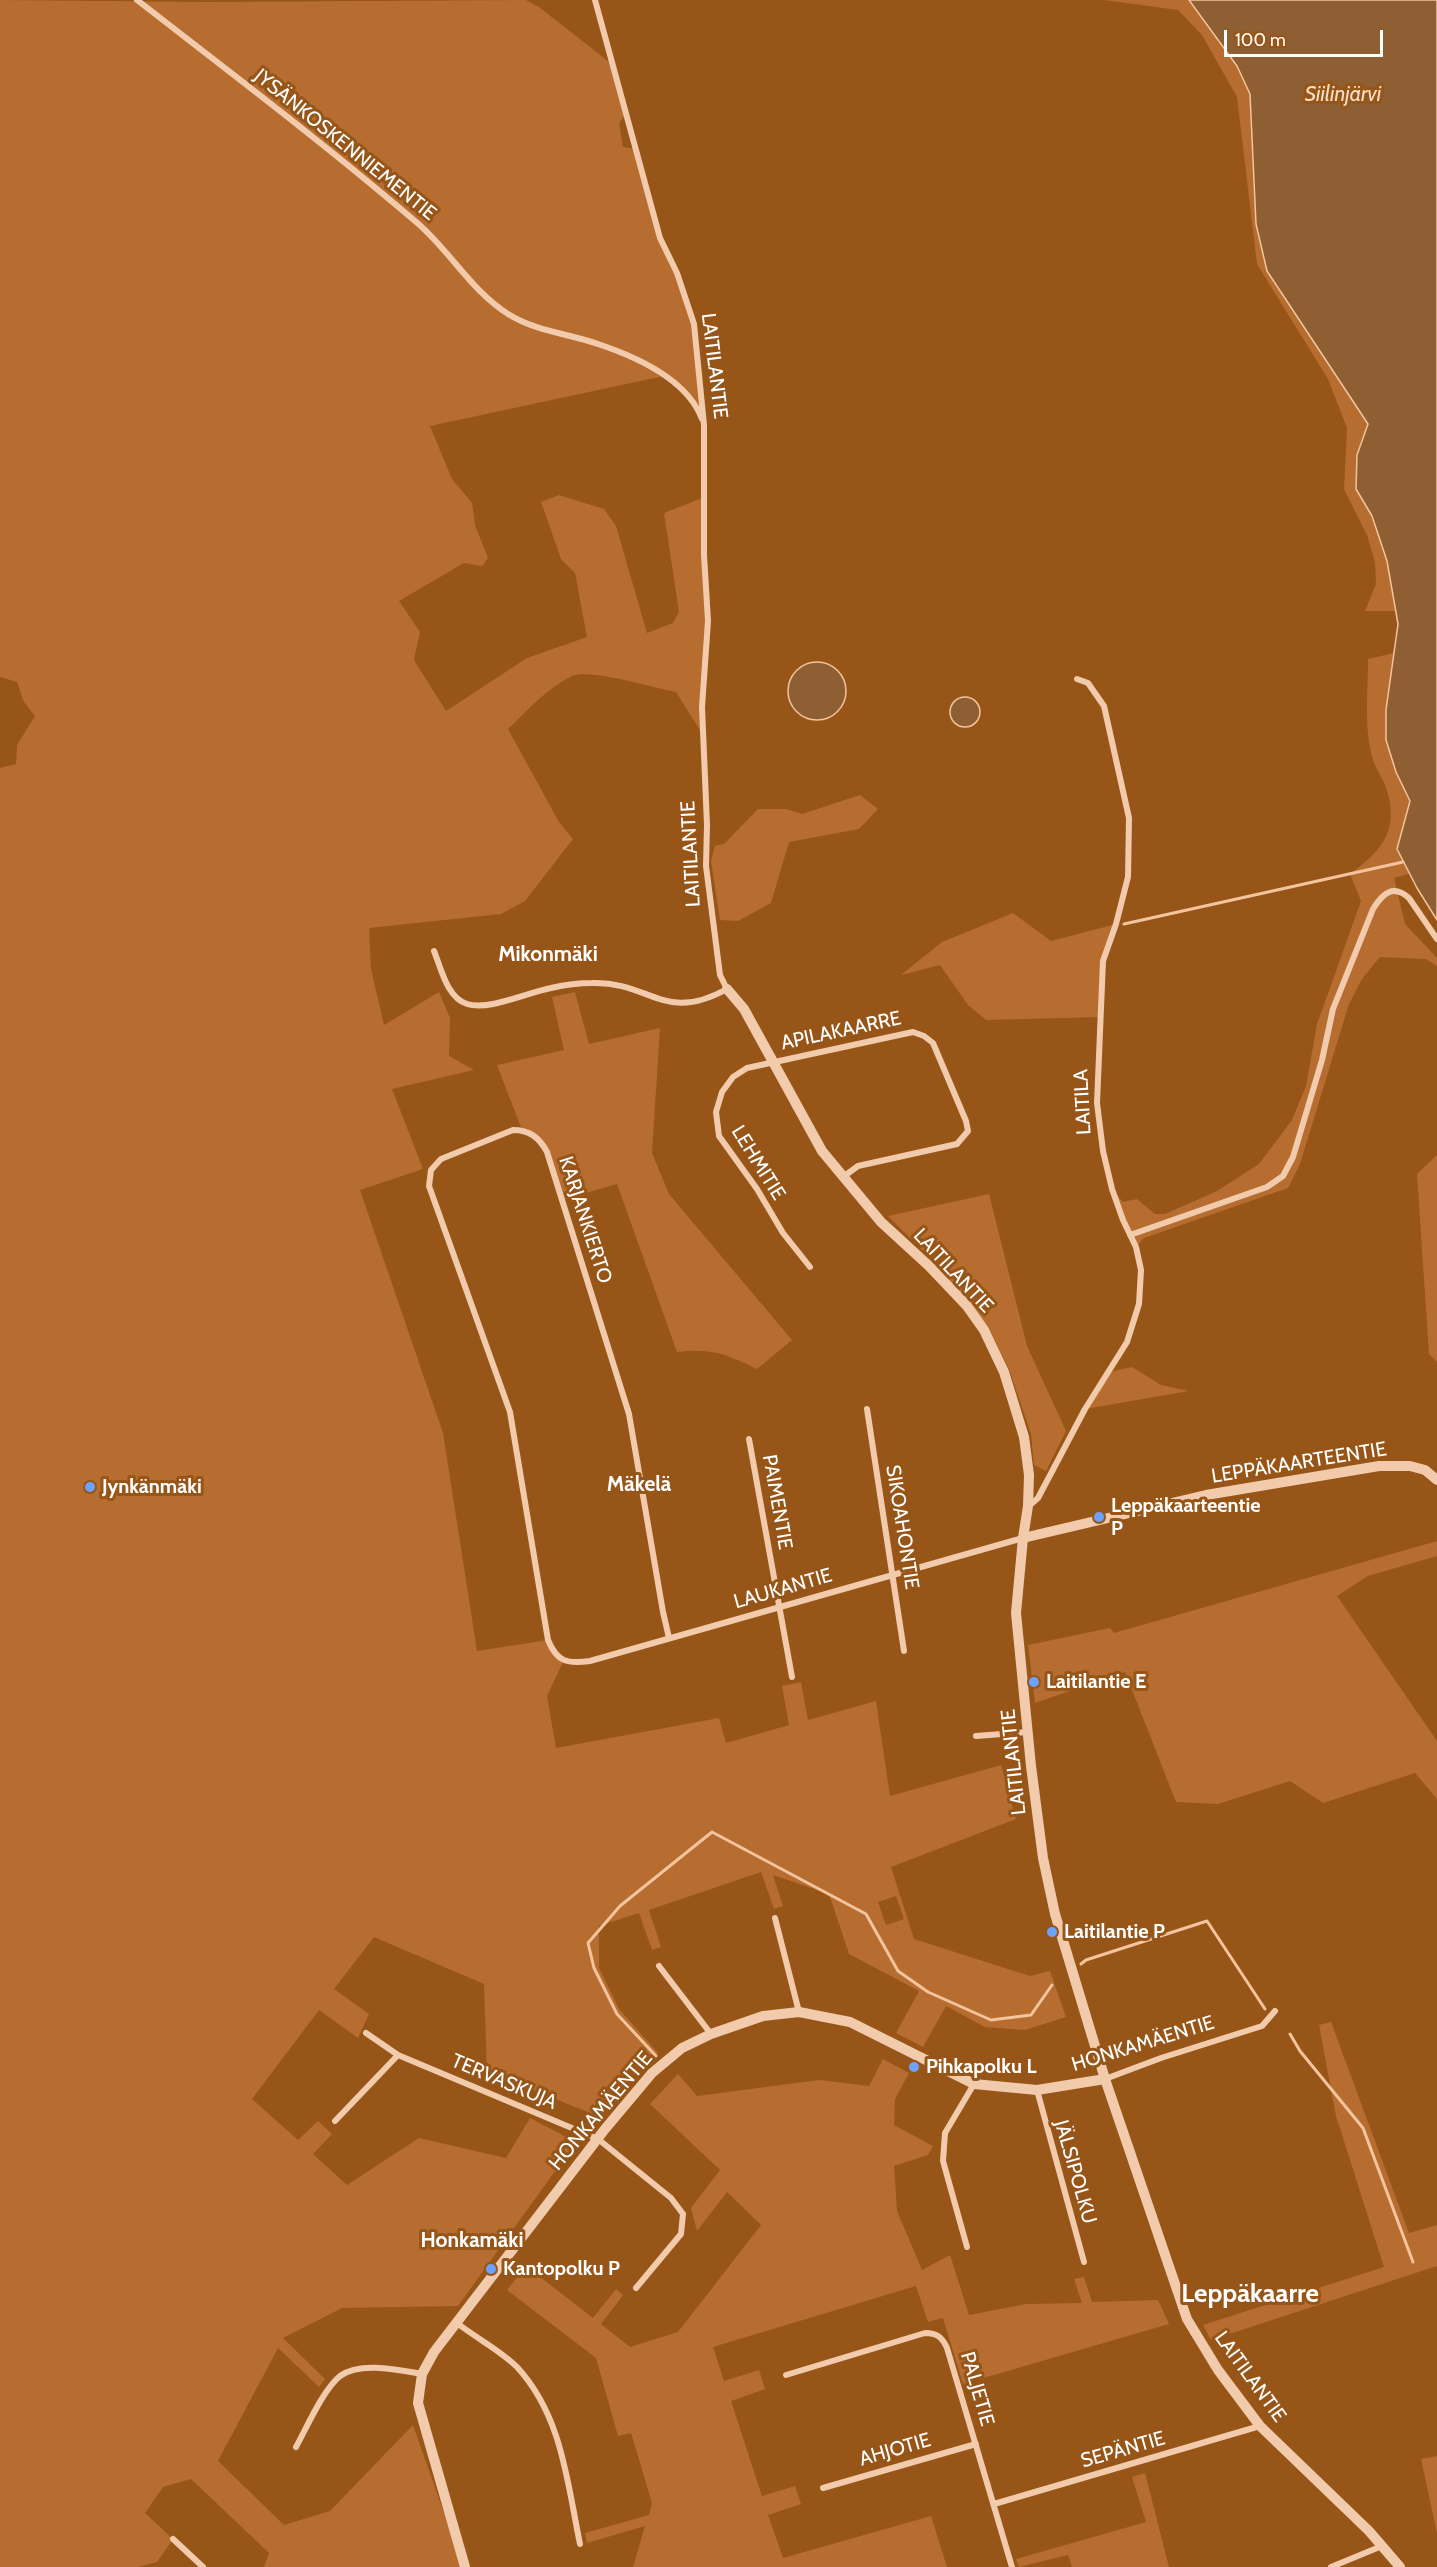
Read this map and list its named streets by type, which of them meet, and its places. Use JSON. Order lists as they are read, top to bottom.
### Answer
{
  "streets": {
    "street": [
      "JYSÄNKOSKENNIEMENTIE",
      "LAITILANTIE",
      "APILAKAARRE",
      "LAITILA",
      "LEHMITIE",
      "KARJANKIERTO",
      "LEPPÄKAARTEENTIE",
      "PAIMENTIE",
      "SIKOAHONTIE",
      "LAUKANTIE",
      "HONKAMÄENTIE",
      "TERVASKUJA",
      "JÄLSIPOLKU",
      "PALJETIE",
      "AHJOTIE",
      "SEPÄNTIE"
    ]
  },
  "crossings": [
    ["JYSÄNKOSKENNIEMENTIE", "LAITILANTIE"],
    ["LAITILANTIE", "APILAKAARRE"],
    ["LAITILANTIE", "LAITILA"],
    ["LAITILANTIE", "LEHMITIE"],
    ["LAITILANTIE", "LEPPÄKAARTEENTIE"],
    ["LAITILANTIE", "LAUKANTIE"],
    ["LAITILANTIE", "HONKAMÄENTIE"],
    ["LAITILANTIE", "SEPÄNTIE"],
    ["APILAKAARRE", "LEHMITIE"],
    ["KARJANKIERTO", "LAUKANTIE"],
    ["LEPPÄKAARTEENTIE", "LAUKANTIE"],
    ["PAIMENTIE", "LAUKANTIE"],
    ["SIKOAHONTIE", "LAUKANTIE"],
    ["HONKAMÄENTIE", "TERVASKUJA"],
    ["HONKAMÄENTIE", "JÄLSIPOLKU"],
    ["PALJETIE", "AHJOTIE"],
    ["PALJETIE", "SEPÄNTIE"]
  ],
  "districts": [
    "Mikonmäki",
    "Mäkelä",
    "Honkamäki",
    "Leppäkaarre"
  ],
  "water": ["Siilinjärvi"],
  "places": [
    "Jynkänmäki",
    "Leppäkaarteentie P",
    "Laitilantie E",
    "Laitilantie P",
    "Pihkapolku L",
    "Kantopolku P"
  ],
  "scale_bar": "100 m"
}
